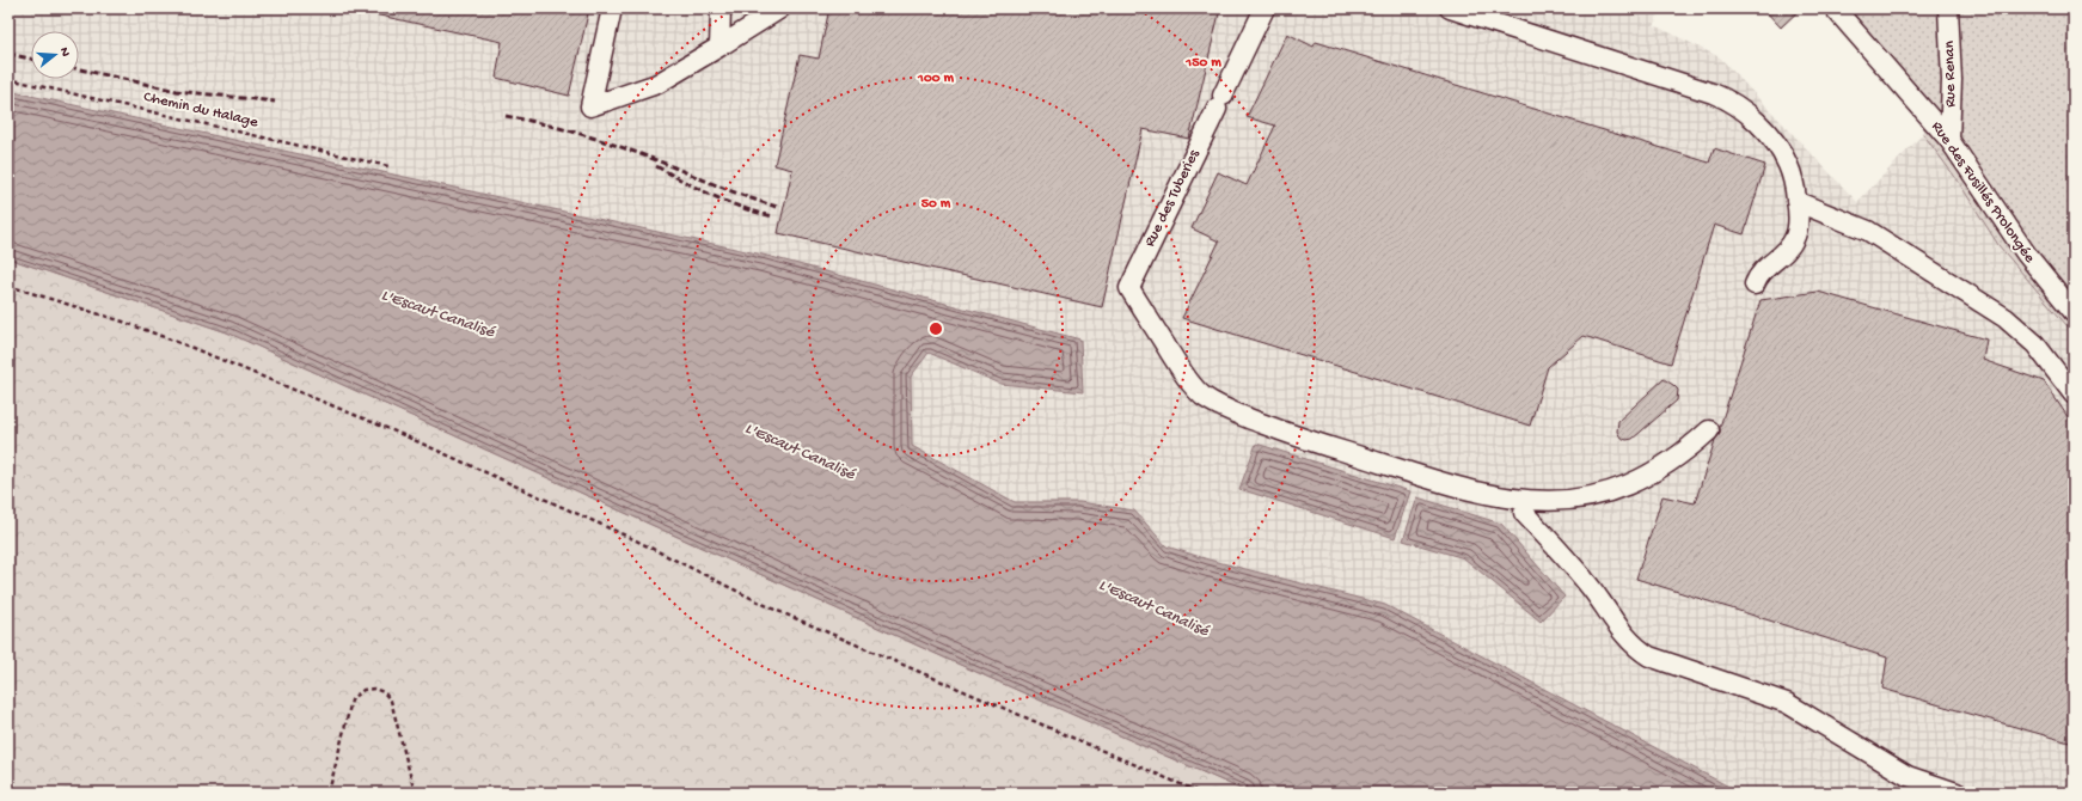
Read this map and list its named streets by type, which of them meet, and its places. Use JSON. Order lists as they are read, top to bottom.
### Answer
{
  "streets": {
    "street": ["Rue Renan", "Rue des Fusillés Prolongée", "Rue des Tuberies"],
    "path": ["Chemin du Halage"]
  },
  "crossings": [
    ["Rue Renan", "Rue des Fusillés Prolongée"]
  ],
  "water": ["L'Escaut Canalisé"],
  "north": "right",
  "rings": ["150 m", "100 m", "50 m"]
}
